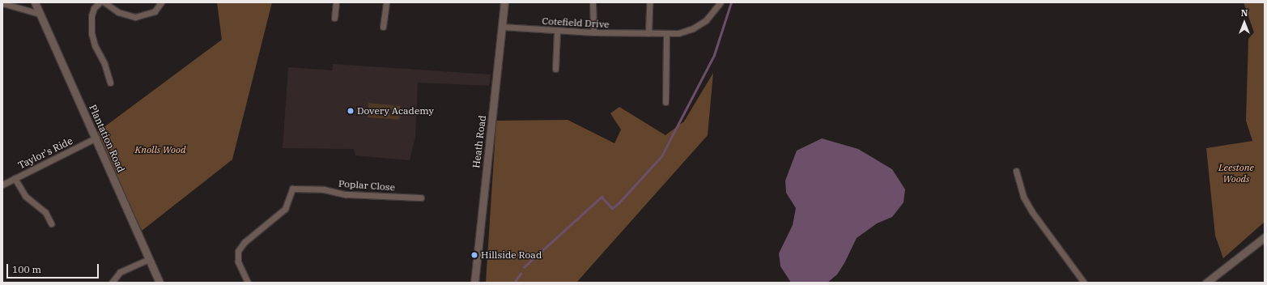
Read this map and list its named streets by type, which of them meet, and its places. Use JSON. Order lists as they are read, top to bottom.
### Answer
{
  "streets": {
    "street": [
      "Cotefield Drive",
      "Plantation Road",
      "Heath Road",
      "Taylor's Ride",
      "Poplar Close"
    ]
  },
  "crossings": [
    ["Cotefield Drive", "Heath Road"],
    ["Plantation Road", "Taylor's Ride"]
  ],
  "parks": ["Knolls Wood", "Leestone Woods"],
  "places": ["Dovery Academy", "Hillside Road"],
  "scale_bar": "100 m",
  "north": "top"
}
